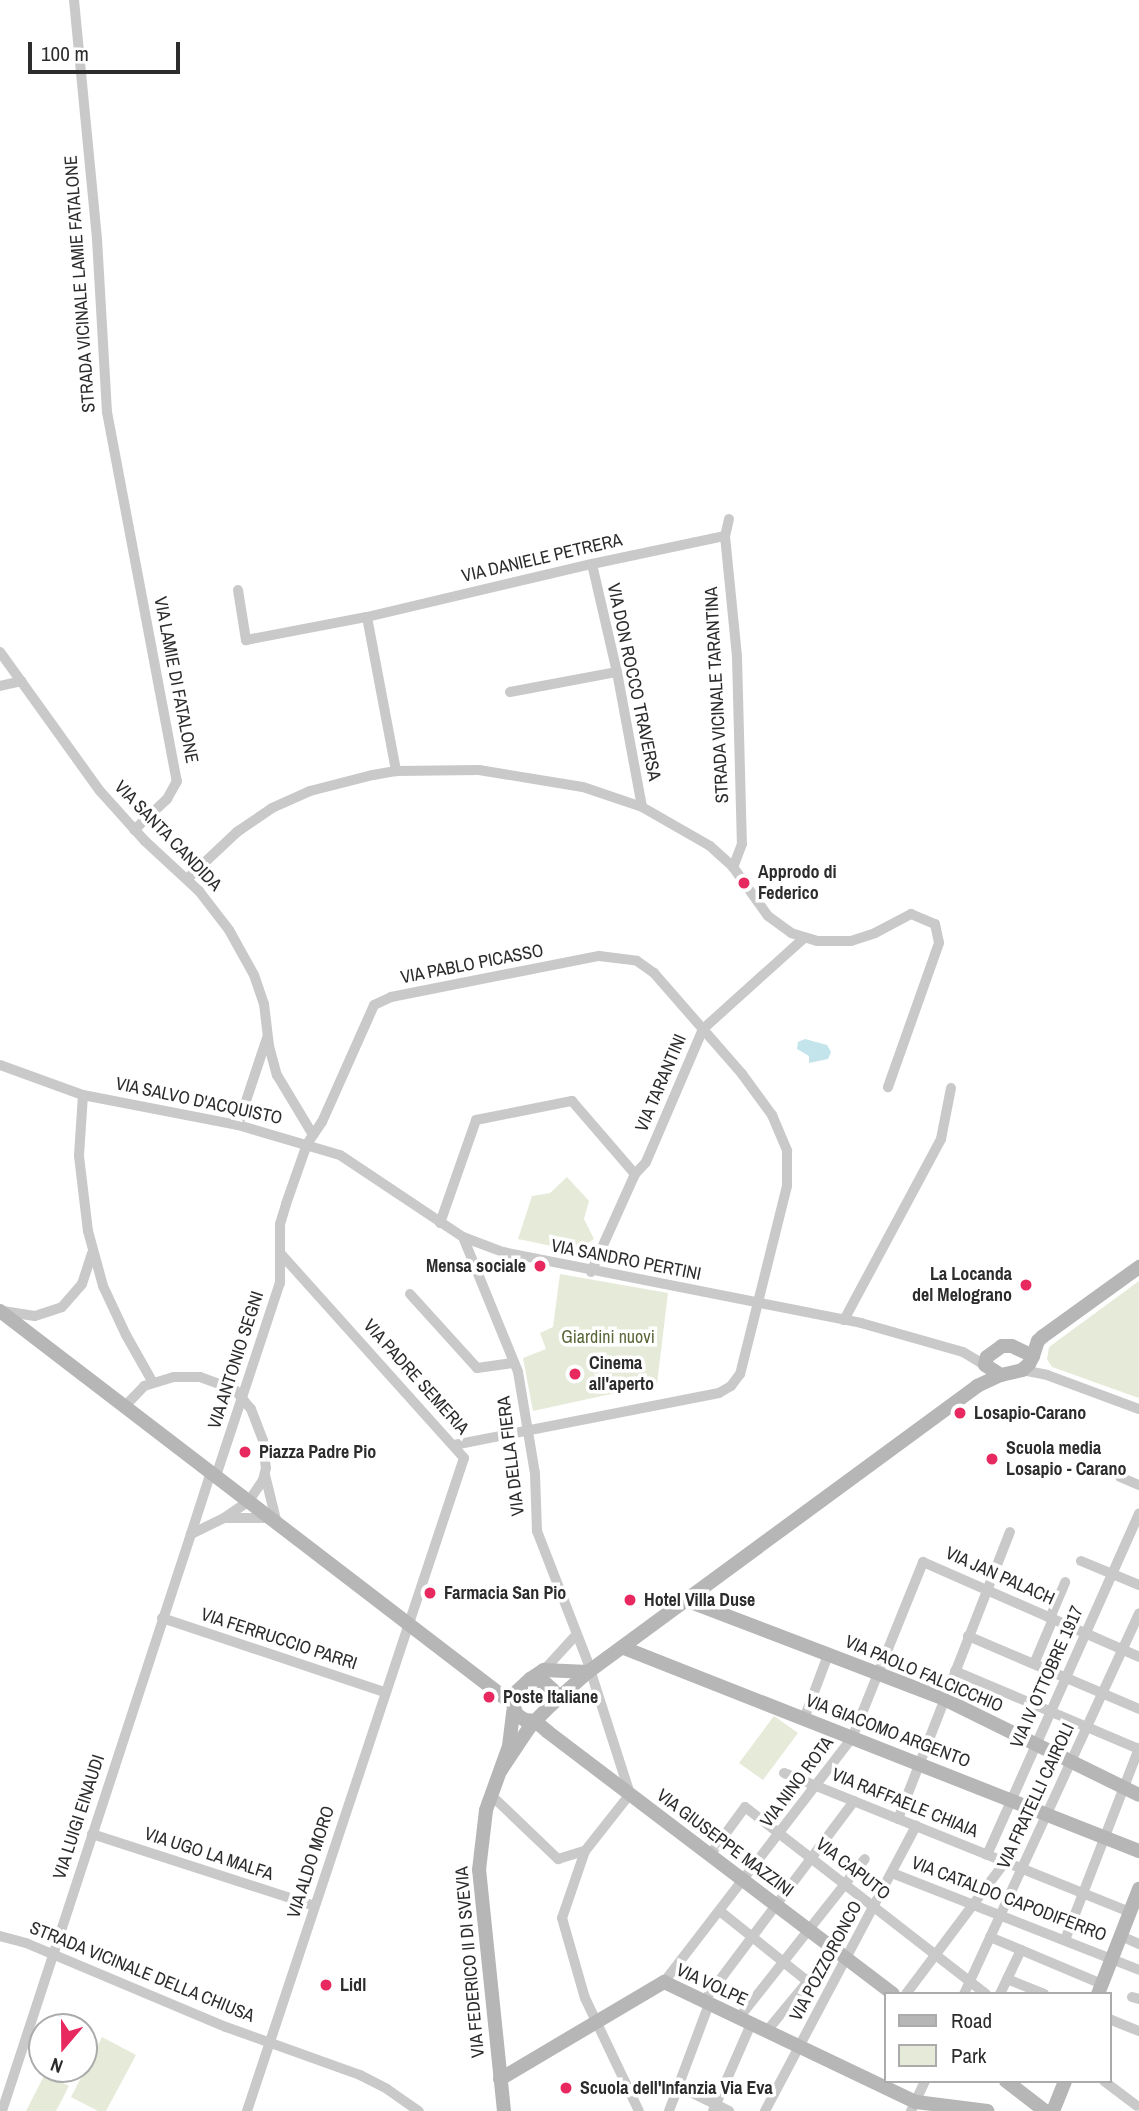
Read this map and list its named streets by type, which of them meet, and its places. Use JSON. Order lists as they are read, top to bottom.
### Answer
{
  "streets": {
    "main road": [
      "VIA PAOLO FALCICCHIO",
      "VIA GIACOMO ARGENTO",
      "VIA GIUSEPPE MAZZINI",
      "VIA FEDERICO II DI SVEVIA",
      "VIA VOLPE"
    ],
    "street": [
      "STRADA VICINALE LAMIE FATALONE",
      "VIA DANIELE PETRERA",
      "VIA LAMIE DI FATALONE",
      "VIA DON ROCCO TRAVERSA",
      "STRADA VICINALE TARANTINA",
      "VIA SANTA CANDIDA",
      "VIA PABLO PICASSO",
      "VIA TARANTINI",
      "VIA SALVO D'ACQUISTO",
      "VIA SANDRO PERTINI",
      "VIA ANTONIO SEGNI",
      "VIA PADRE SEMERIA",
      "VIA DELLA FIERA",
      "VIA JAN PALACH",
      "VIA FERRUCCIO PARRI",
      "VIA IV OTTOBRE 1917",
      "VIA NINO ROTA",
      "VIA FRATELLI CAIROLI",
      "VIA RAFFAELE CHIAIA",
      "VIA LUIGI EINAUDI",
      "VIA UGO LA MALFA",
      "VIA ALDO MORO",
      "VIA CAPUTO",
      "VIA CATALDO CAPODIFERRO",
      "VIA POZZORONCO",
      "STRADA VICINALE DELLA CHIUSA"
    ]
  },
  "crossings": [
    ["STRADA VICINALE LAMIE FATALONE", "VIA LAMIE DI FATALONE"],
    ["VIA DANIELE PETRERA", "VIA DON ROCCO TRAVERSA"],
    ["VIA DANIELE PETRERA", "STRADA VICINALE TARANTINA"],
    ["VIA LAMIE DI FATALONE", "VIA SANTA CANDIDA"],
    ["VIA SANTA CANDIDA", "VIA PABLO PICASSO"],
    ["VIA SANTA CANDIDA", "VIA SALVO D'ACQUISTO"],
    ["VIA SANTA CANDIDA", "VIA SANDRO PERTINI"],
    ["VIA PABLO PICASSO", "VIA TARANTINI"],
    ["VIA PABLO PICASSO", "VIA SALVO D'ACQUISTO"],
    ["VIA PABLO PICASSO", "VIA SANDRO PERTINI"],
    ["VIA PABLO PICASSO", "VIA ANTONIO SEGNI"],
    ["VIA PABLO PICASSO", "VIA PADRE SEMERIA"],
    ["VIA PABLO PICASSO", "VIA DELLA FIERA"],
    ["VIA TARANTINI", "VIA SANDRO PERTINI"],
    ["VIA TARANTINI", "VIA DELLA FIERA"],
    ["VIA SALVO D'ACQUISTO", "VIA SANDRO PERTINI"],
    ["VIA SANDRO PERTINI", "VIA DELLA FIERA"],
    ["VIA ANTONIO SEGNI", "VIA PADRE SEMERIA"],
    ["VIA ANTONIO SEGNI", "VIA LUIGI EINAUDI"],
    ["VIA PADRE SEMERIA", "VIA ALDO MORO"],
    ["VIA DELLA FIERA", "VIA GIUSEPPE MAZZINI"],
    ["VIA JAN PALACH", "VIA IV OTTOBRE 1917"],
    ["VIA JAN PALACH", "VIA NINO ROTA"],
    ["VIA JAN PALACH", "VIA FRATELLI CAIROLI"],
    ["VIA FERRUCCIO PARRI", "VIA LUIGI EINAUDI"],
    ["VIA FERRUCCIO PARRI", "VIA ALDO MORO"],
    ["VIA PAOLO FALCICCHIO", "VIA IV OTTOBRE 1917"],
    ["VIA PAOLO FALCICCHIO", "VIA NINO ROTA"],
    ["VIA PAOLO FALCICCHIO", "VIA FRATELLI CAIROLI"],
    ["VIA IV OTTOBRE 1917", "VIA GIACOMO ARGENTO"],
    ["VIA IV OTTOBRE 1917", "VIA RAFFAELE CHIAIA"],
    ["VIA GIACOMO ARGENTO", "VIA NINO ROTA"],
    ["VIA GIACOMO ARGENTO", "VIA FRATELLI CAIROLI"],
    ["VIA NINO ROTA", "VIA RAFFAELE CHIAIA"],
    ["VIA NINO ROTA", "VIA GIUSEPPE MAZZINI"],
    ["VIA NINO ROTA", "VIA CAPUTO"],
    ["VIA NINO ROTA", "VIA VOLPE"],
    ["VIA FRATELLI CAIROLI", "VIA RAFFAELE CHIAIA"],
    ["VIA FRATELLI CAIROLI", "VIA CAPUTO"],
    ["VIA FRATELLI CAIROLI", "VIA CATALDO CAPODIFERRO"],
    ["VIA RAFFAELE CHIAIA", "VIA POZZORONCO"],
    ["VIA LUIGI EINAUDI", "VIA UGO LA MALFA"],
    ["VIA LUIGI EINAUDI", "STRADA VICINALE DELLA CHIUSA"],
    ["VIA GIUSEPPE MAZZINI", "VIA CAPUTO"],
    ["VIA GIUSEPPE MAZZINI", "VIA POZZORONCO"],
    ["VIA GIUSEPPE MAZZINI", "VIA FEDERICO II DI SVEVIA"],
    ["VIA UGO LA MALFA", "VIA ALDO MORO"],
    ["VIA ALDO MORO", "STRADA VICINALE DELLA CHIUSA"],
    ["VIA CAPUTO", "VIA POZZORONCO"],
    ["VIA CATALDO CAPODIFERRO", "VIA POZZORONCO"],
    ["VIA POZZORONCO", "VIA VOLPE"],
    ["VIA FEDERICO II DI SVEVIA", "VIA VOLPE"]
  ],
  "parks": ["Giardini nuovi"],
  "places": [
    "Approdo di Federico",
    "Mensa sociale",
    "La Locanda del Melograno",
    "Cinema all'aperto",
    "Losapio-Carano",
    "Piazza Padre Pio",
    "Scuola media Losapio - Carano",
    "Farmacia San Pio",
    "Hotel Villa Duse",
    "Poste Italiane",
    "Lidl",
    "Scuola dell'Infanzia Via Eva"
  ],
  "legend": ["Road", "Park"],
  "scale_bar": "100 m",
  "north": "bottom"
}
